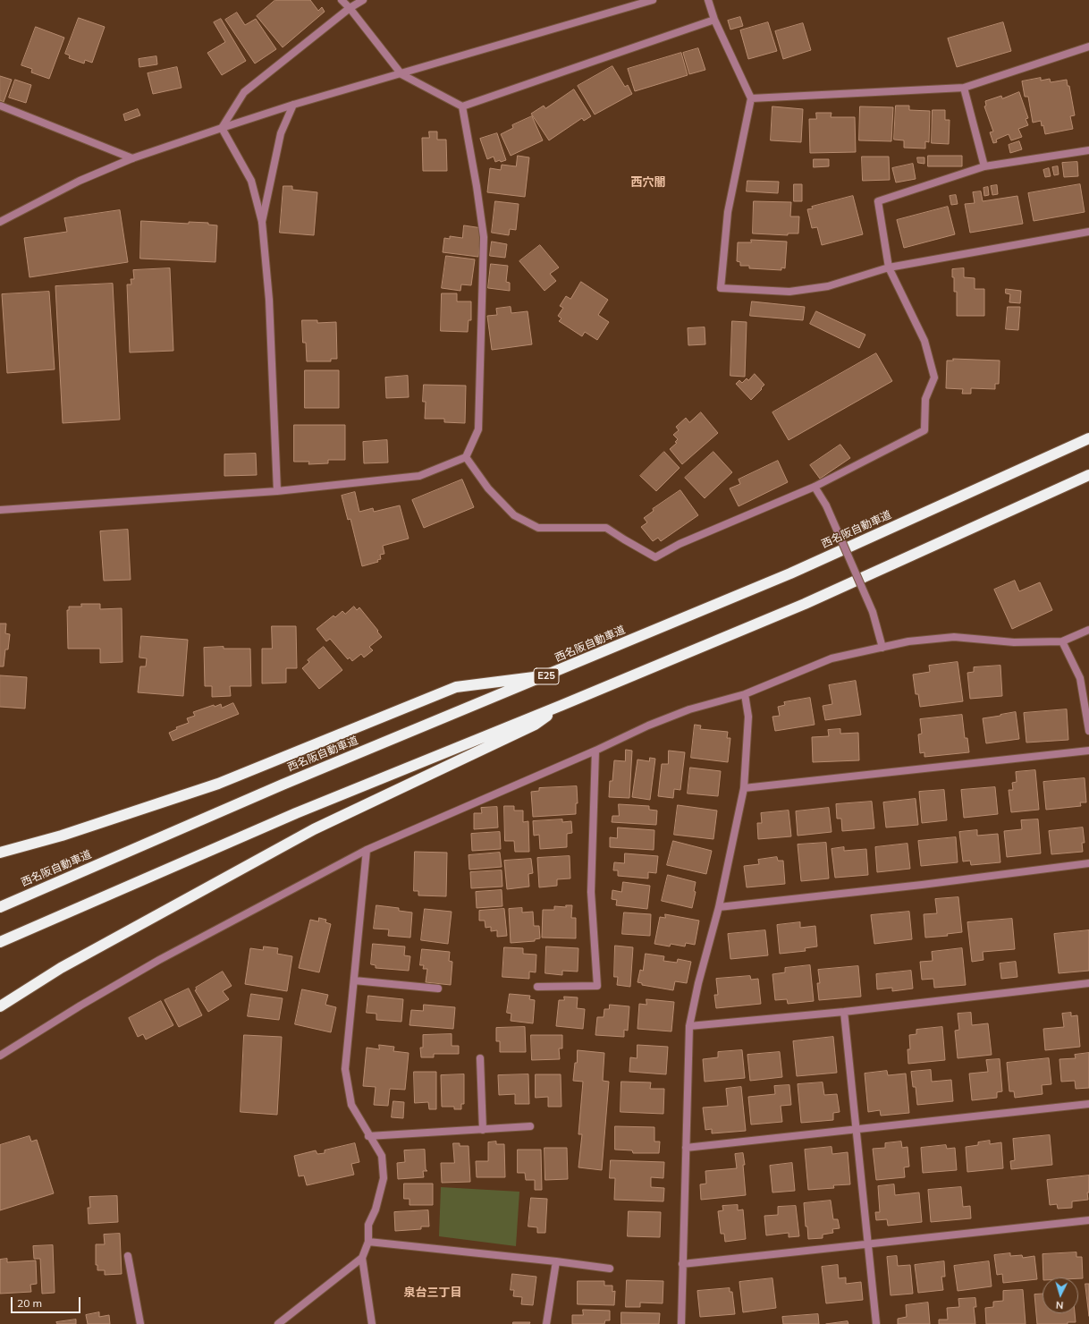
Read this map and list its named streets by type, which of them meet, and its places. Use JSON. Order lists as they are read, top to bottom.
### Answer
{
  "streets": {
    "highway": ["西名阪自動車道", "E25"]
  },
  "districts": ["西穴闇", "泉台三丁目"],
  "scale_bar": "20 m",
  "north": "bottom"
}
